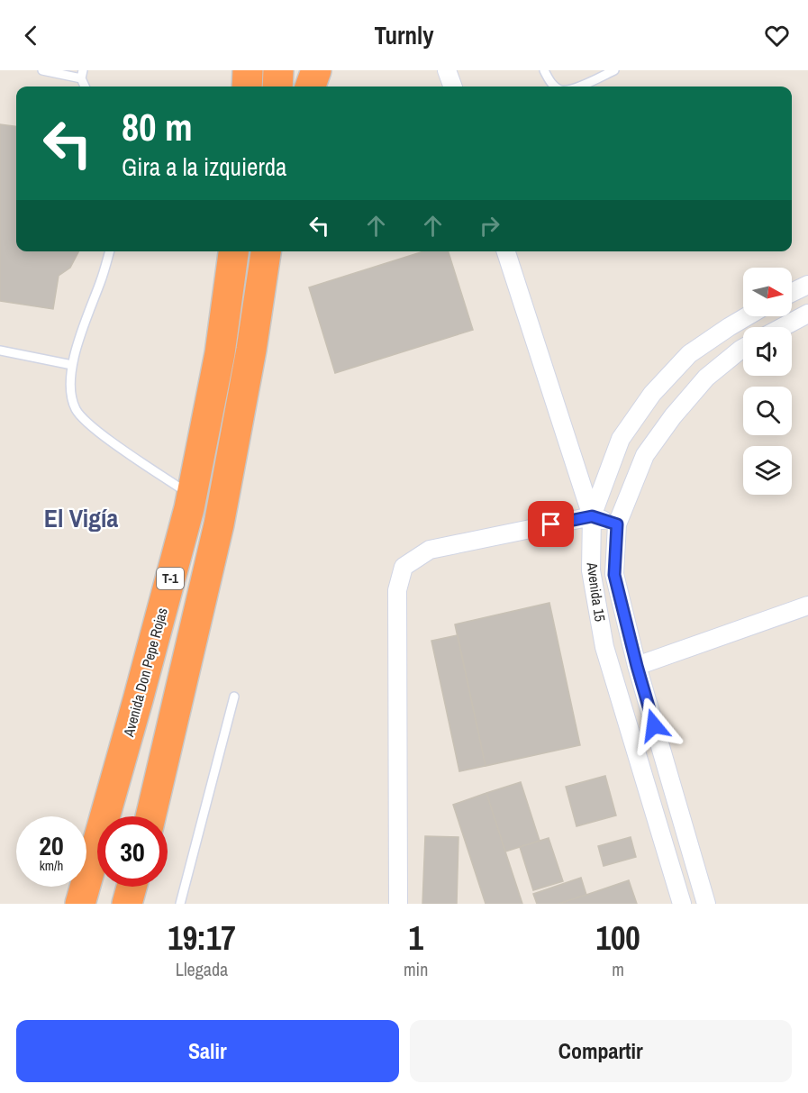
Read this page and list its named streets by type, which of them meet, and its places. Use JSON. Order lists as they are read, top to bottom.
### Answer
{
  "streets": {
    "highway": ["T-1", "Avenida Don Pepe Rojas"],
    "street": ["Avenida 15"]
  },
  "districts": ["El Vigía"],
  "north": "right",
  "page": {
    "header": "Turnly",
    "turn": ["80 m", "Gira a la izquierda"],
    "speed": "20 km/h",
    "limit": "30",
    "eta": [
      "19:17",
      "Llegada",
      "1",
      "min",
      "100",
      "m"
    ],
    "buttons": ["Salir", "Compartir"]
  }
}
